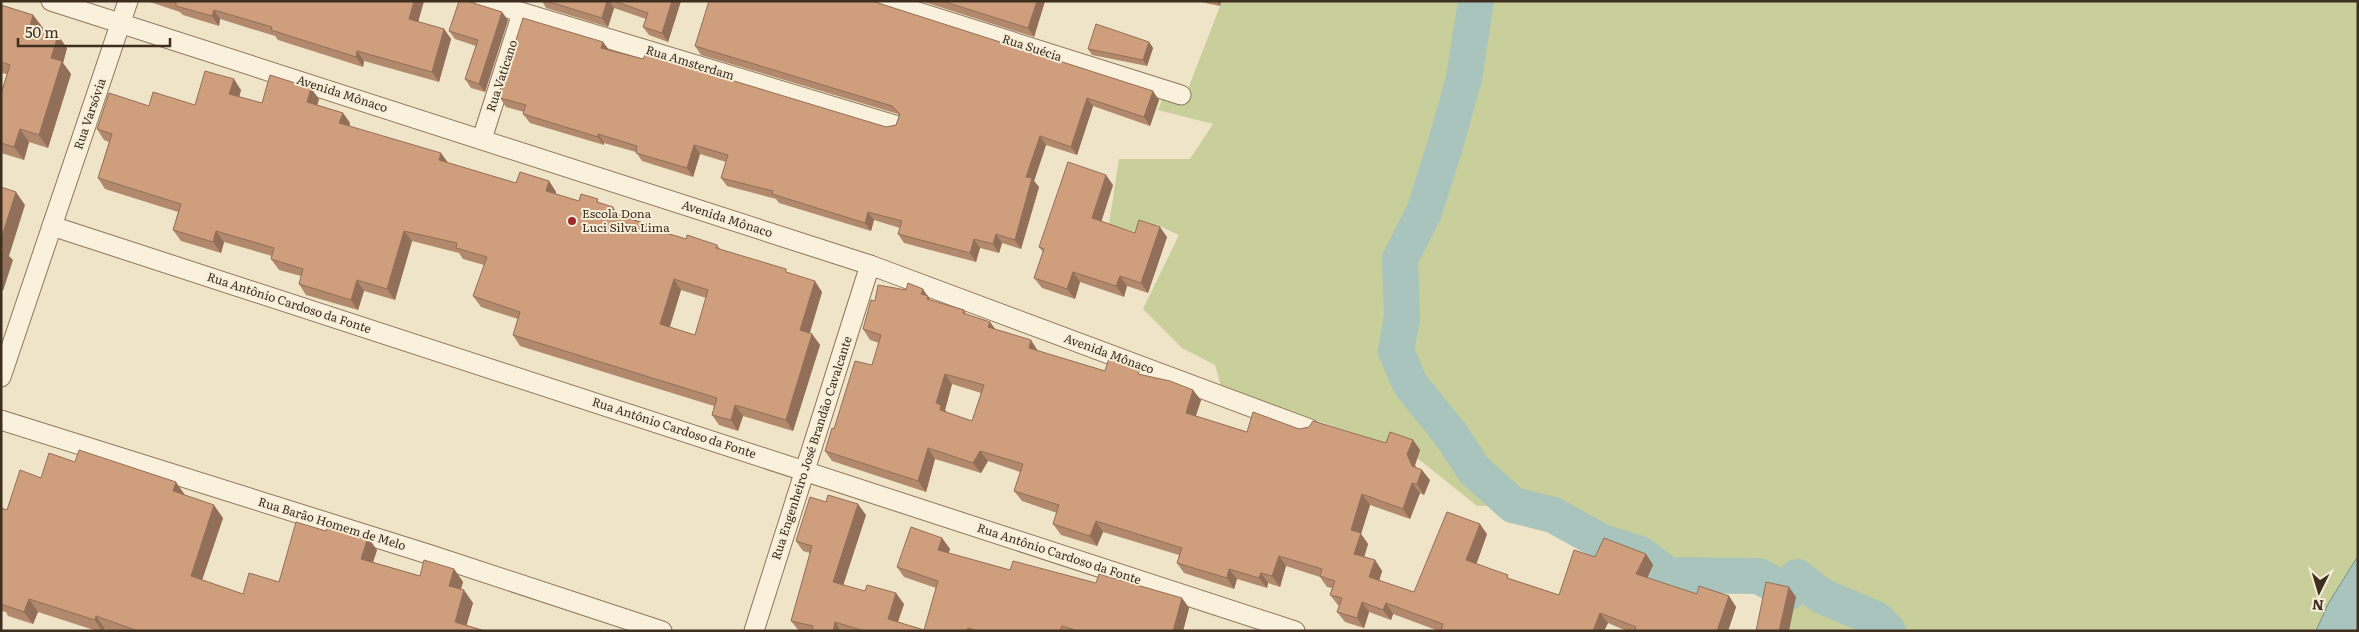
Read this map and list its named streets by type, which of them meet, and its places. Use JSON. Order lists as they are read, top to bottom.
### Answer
{
  "streets": {
    "street": [
      "Rua Suécia",
      "Rua Amsterdam",
      "Rua Vaticano",
      "Avenida Mônaco",
      "Rua Varsóvia",
      "Rua Antônio Cardoso da Fonte",
      "Rua Engenheiro José Brandão Cavalcante",
      "Rua Barão Homem de Melo"
    ]
  },
  "crossings": [
    ["Rua Amsterdam", "Rua Vaticano"],
    ["Rua Vaticano", "Avenida Mônaco"],
    ["Avenida Mônaco", "Rua Varsóvia"],
    ["Avenida Mônaco", "Rua Engenheiro José Brandão Cavalcante"],
    ["Rua Varsóvia", "Rua Antônio Cardoso da Fonte"],
    ["Rua Antônio Cardoso da Fonte", "Rua Engenheiro José Brandão Cavalcante"]
  ],
  "places": ["Escola Dona Luci Silva Lima"],
  "scale_bar": "50 m",
  "north": "bottom"
}
